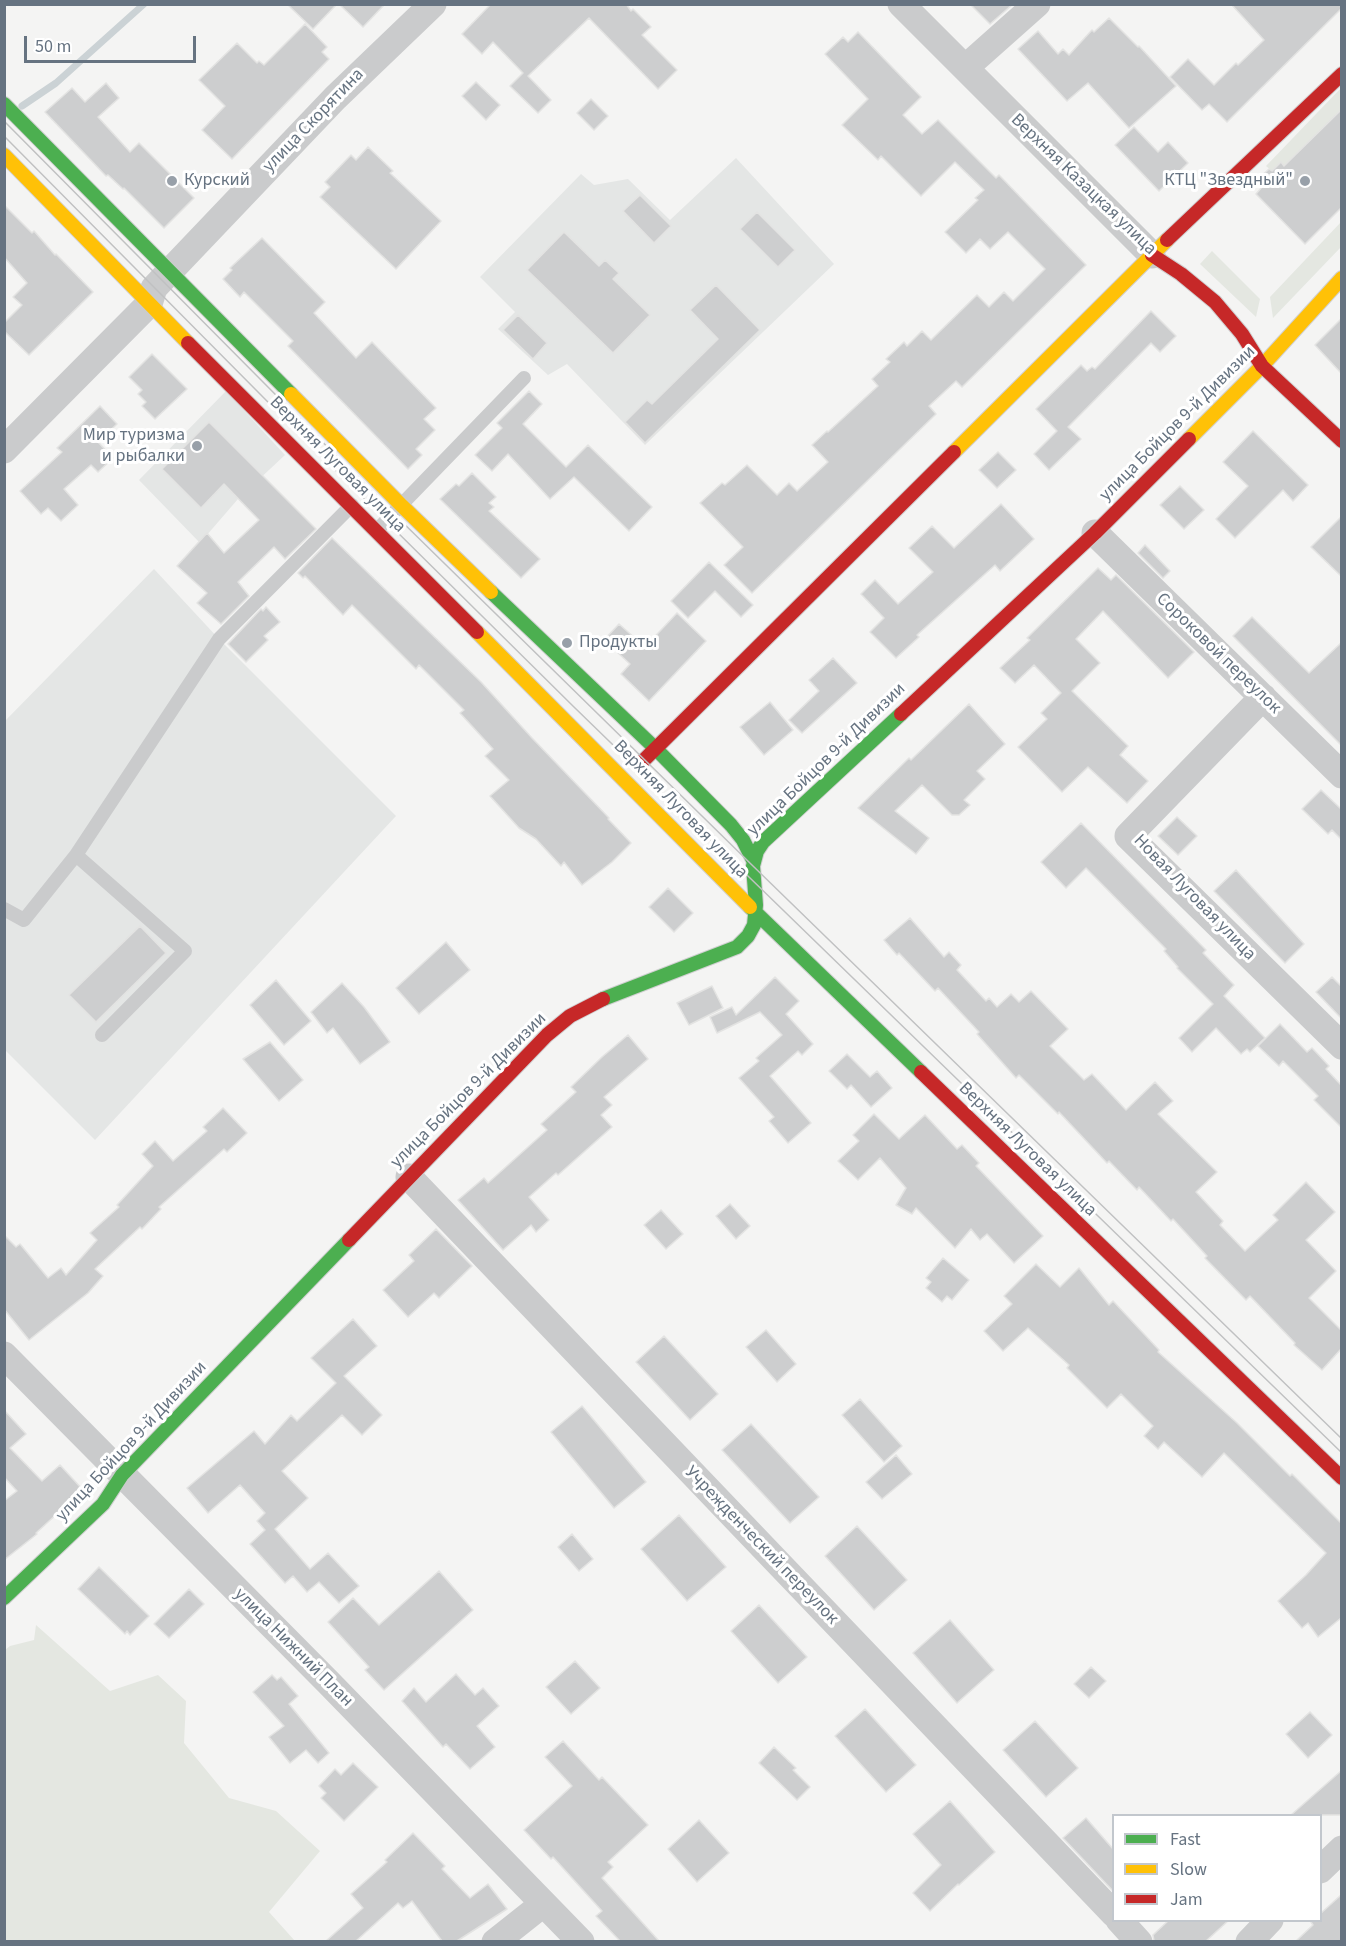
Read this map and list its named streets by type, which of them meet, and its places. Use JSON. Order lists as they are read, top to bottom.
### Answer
{
  "streets": {
    "street": [
      "улица Скорятина",
      "Верхняя Казацкая улица",
      "улица Бойцов 9-й Дивизии",
      "Верхняя Луговая улица",
      "Сороковой переулок",
      "Новая Луговая улица",
      "Учрежденческий переулок",
      "улица Нижний План"
    ]
  },
  "crossings": [
    ["улица Скорятина", "Верхняя Луговая улица"],
    ["Верхняя Казацкая улица", "улица Бойцов 9-й Дивизии"],
    ["улица Бойцов 9-й Дивизии", "Верхняя Луговая улица"],
    ["улица Бойцов 9-й Дивизии", "Сороковой переулок"],
    ["улица Бойцов 9-й Дивизии", "Учрежденческий переулок"],
    ["улица Бойцов 9-й Дивизии", "улица Нижний План"],
    ["Сороковой переулок", "Новая Луговая улица"]
  ],
  "places": [
    "Курский",
    "КТЦ \"Звездный\"",
    "Мир туризма и рыбалки",
    "Продукты"
  ],
  "legend": ["Fast", "Slow", "Jam"],
  "scale_bar": "50 m"
}
